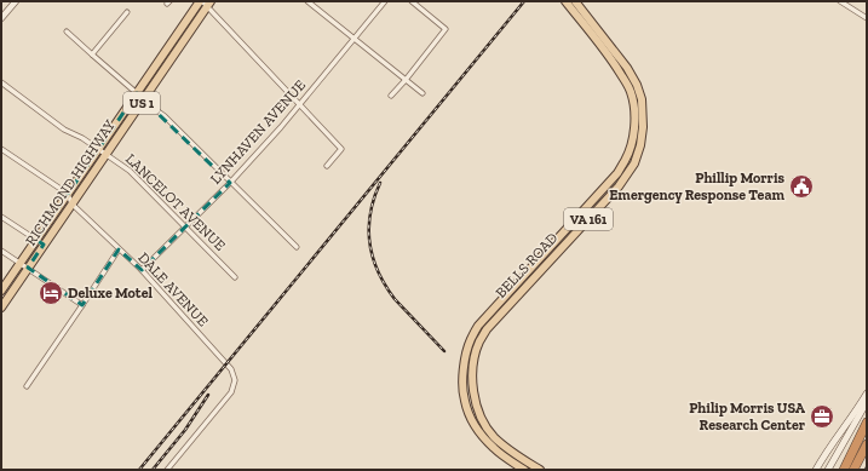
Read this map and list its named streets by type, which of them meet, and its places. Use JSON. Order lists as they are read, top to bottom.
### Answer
{
  "streets": {
    "main road": [
      "US 1",
      "RICHMOND HIGHWAY",
      "VA 161",
      "BELLS ROAD"
    ],
    "street": ["LYNHAVEN AVENUE", "LANCELOT AVENUE", "DALE AVENUE"]
  },
  "crossings": [
    ["LYNHAVEN AVENUE", "LANCELOT AVENUE"],
    ["LYNHAVEN AVENUE", "DALE AVENUE"],
    ["RICHMOND HIGHWAY", "LANCELOT AVENUE"],
    ["RICHMOND HIGHWAY", "DALE AVENUE"]
  ],
  "places": {
    "public building": ["Phillip Morris Emergency Response Team"],
    "hotel": ["Deluxe Motel"],
    "office": ["Philip Morris USA Research Center"]
  }
}
